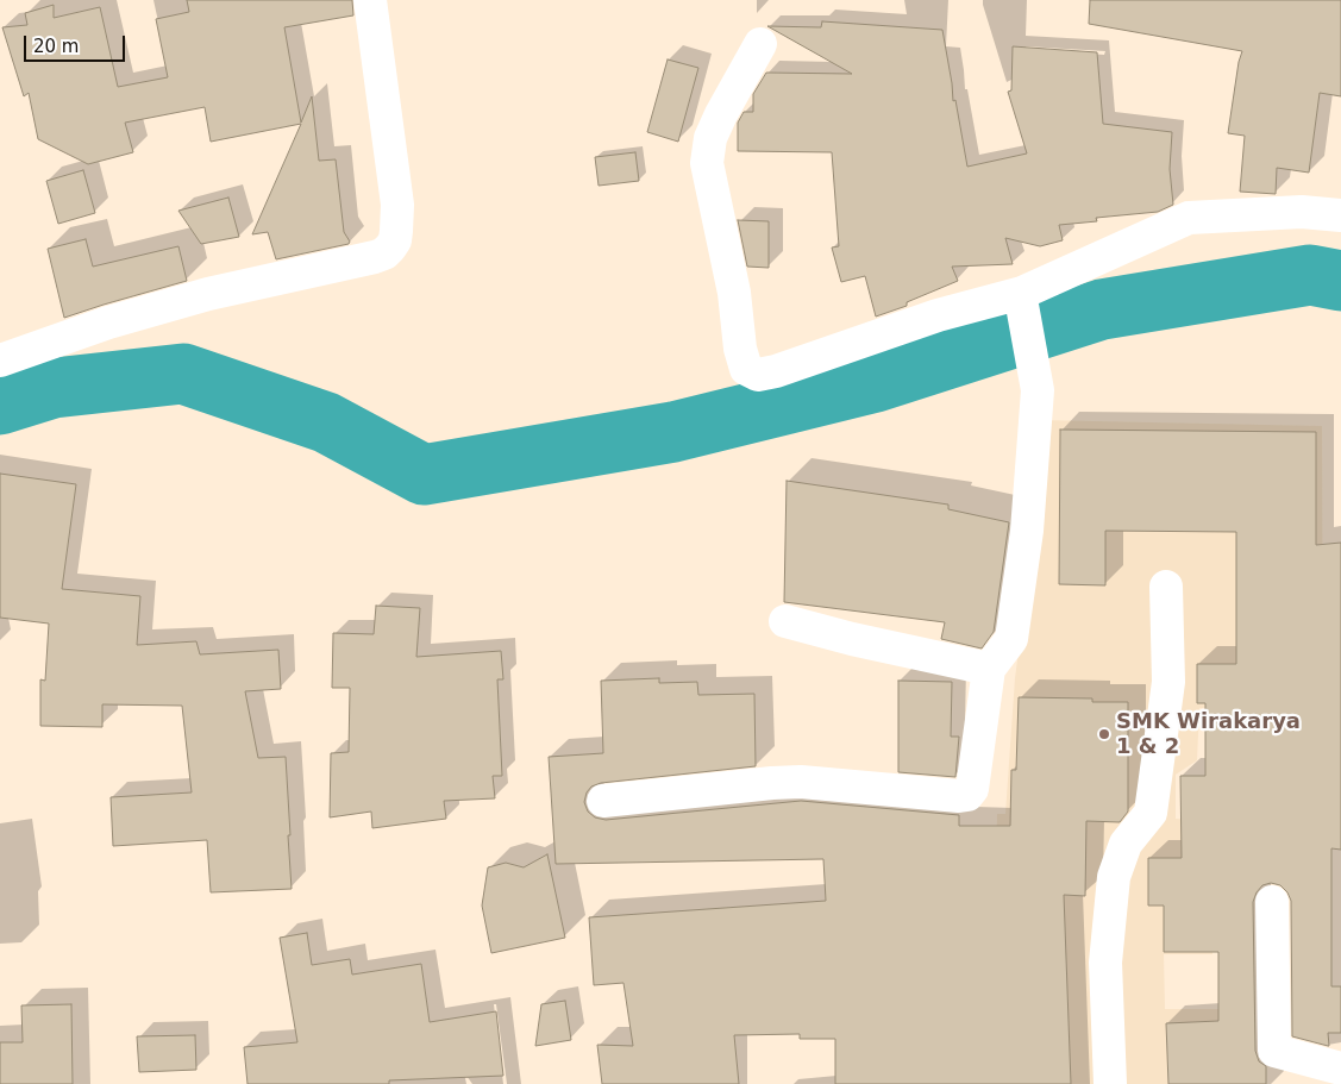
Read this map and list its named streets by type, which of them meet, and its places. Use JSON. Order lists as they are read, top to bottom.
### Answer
{
  "places": ["SMK Wirakarya 1 & 2"],
  "scale_bar": "20 m"
}
